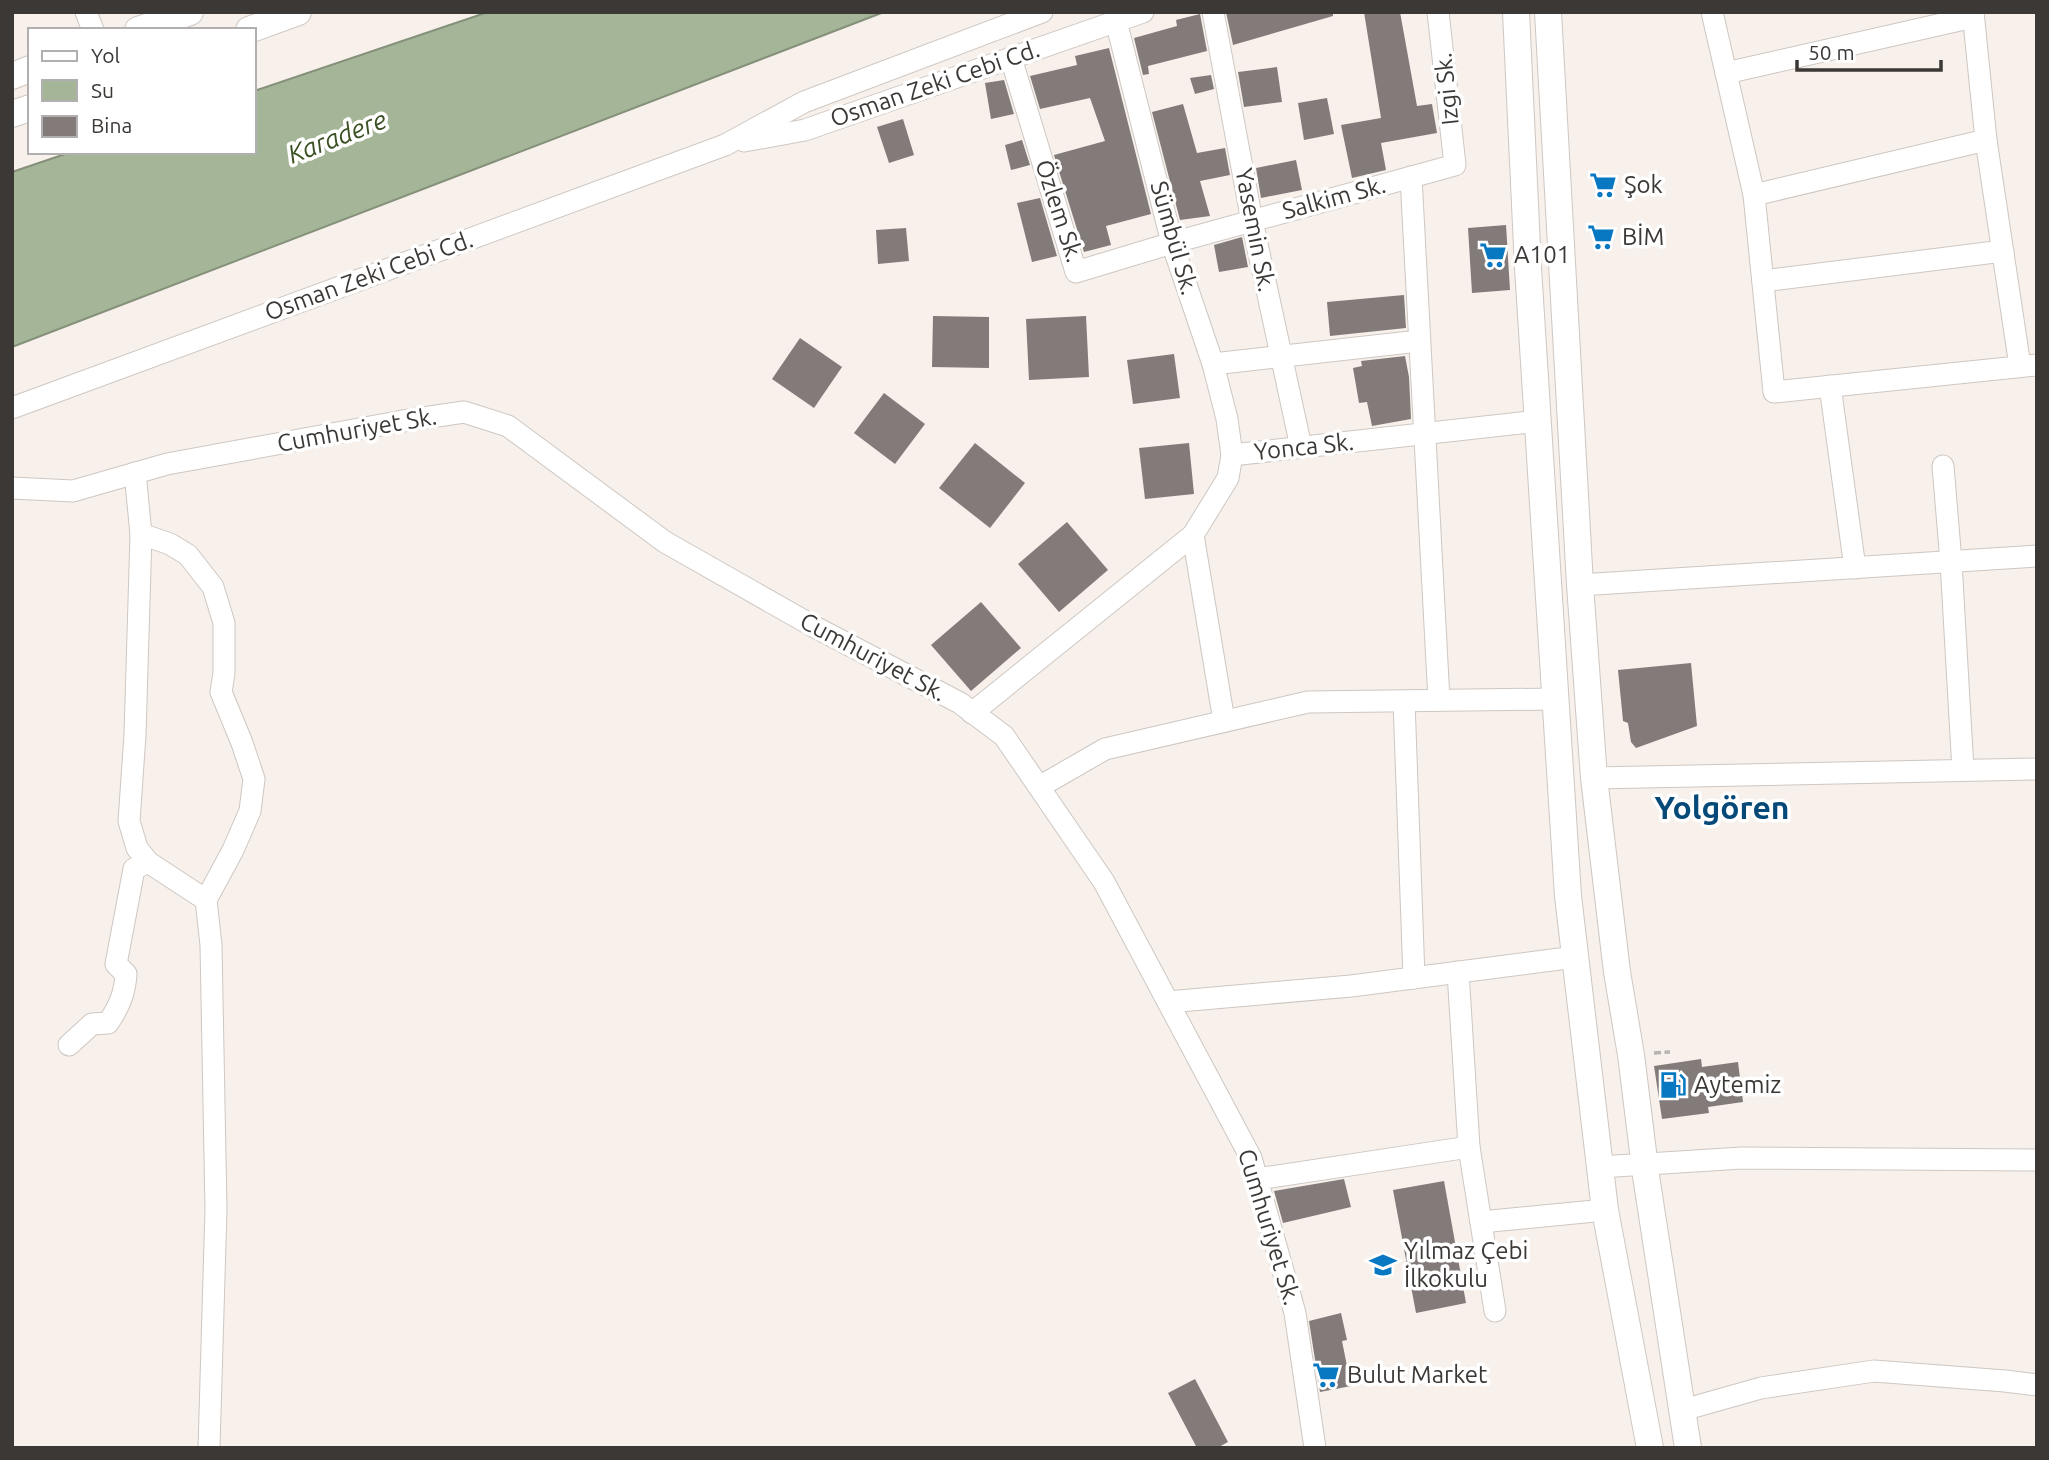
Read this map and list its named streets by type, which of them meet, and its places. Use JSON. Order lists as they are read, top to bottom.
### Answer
{
  "streets": {
    "street": [
      "Osman Zeki Cebi Cd.",
      "Izgi Sk.",
      "Salkim Sk.",
      "Özlem Sk.",
      "Yasemin Sk.",
      "Sümbül Sk.",
      "Cumhuriyet Sk.",
      "Yonca Sk."
    ]
  },
  "crossings": [
    ["Osman Zeki Cebi Cd.", "Özlem Sk."],
    ["Osman Zeki Cebi Cd.", "Sümbül Sk."],
    ["Izgi Sk.", "Salkim Sk."],
    ["Salkim Sk.", "Özlem Sk."],
    ["Salkim Sk.", "Yasemin Sk."],
    ["Salkim Sk.", "Sümbül Sk."],
    ["Özlem Sk.", "Sümbül Sk."],
    ["Yasemin Sk.", "Yonca Sk."],
    ["Sümbül Sk.", "Yonca Sk."],
    ["Cumhuriyet Sk.", "Yonca Sk."]
  ],
  "districts": ["Yolgören"],
  "water": ["Karadere"],
  "places": {
    "supermarket": [
      "Şok",
      "BİM",
      "A101",
      "Bulut Market"
    ],
    "fuel station": ["Aytemiz"],
    "school or university": ["Yılmaz Çebi İlkokulu"]
  },
  "legend": ["Yol", "Su", "Bina"],
  "scale_bar": "50 m"
}
